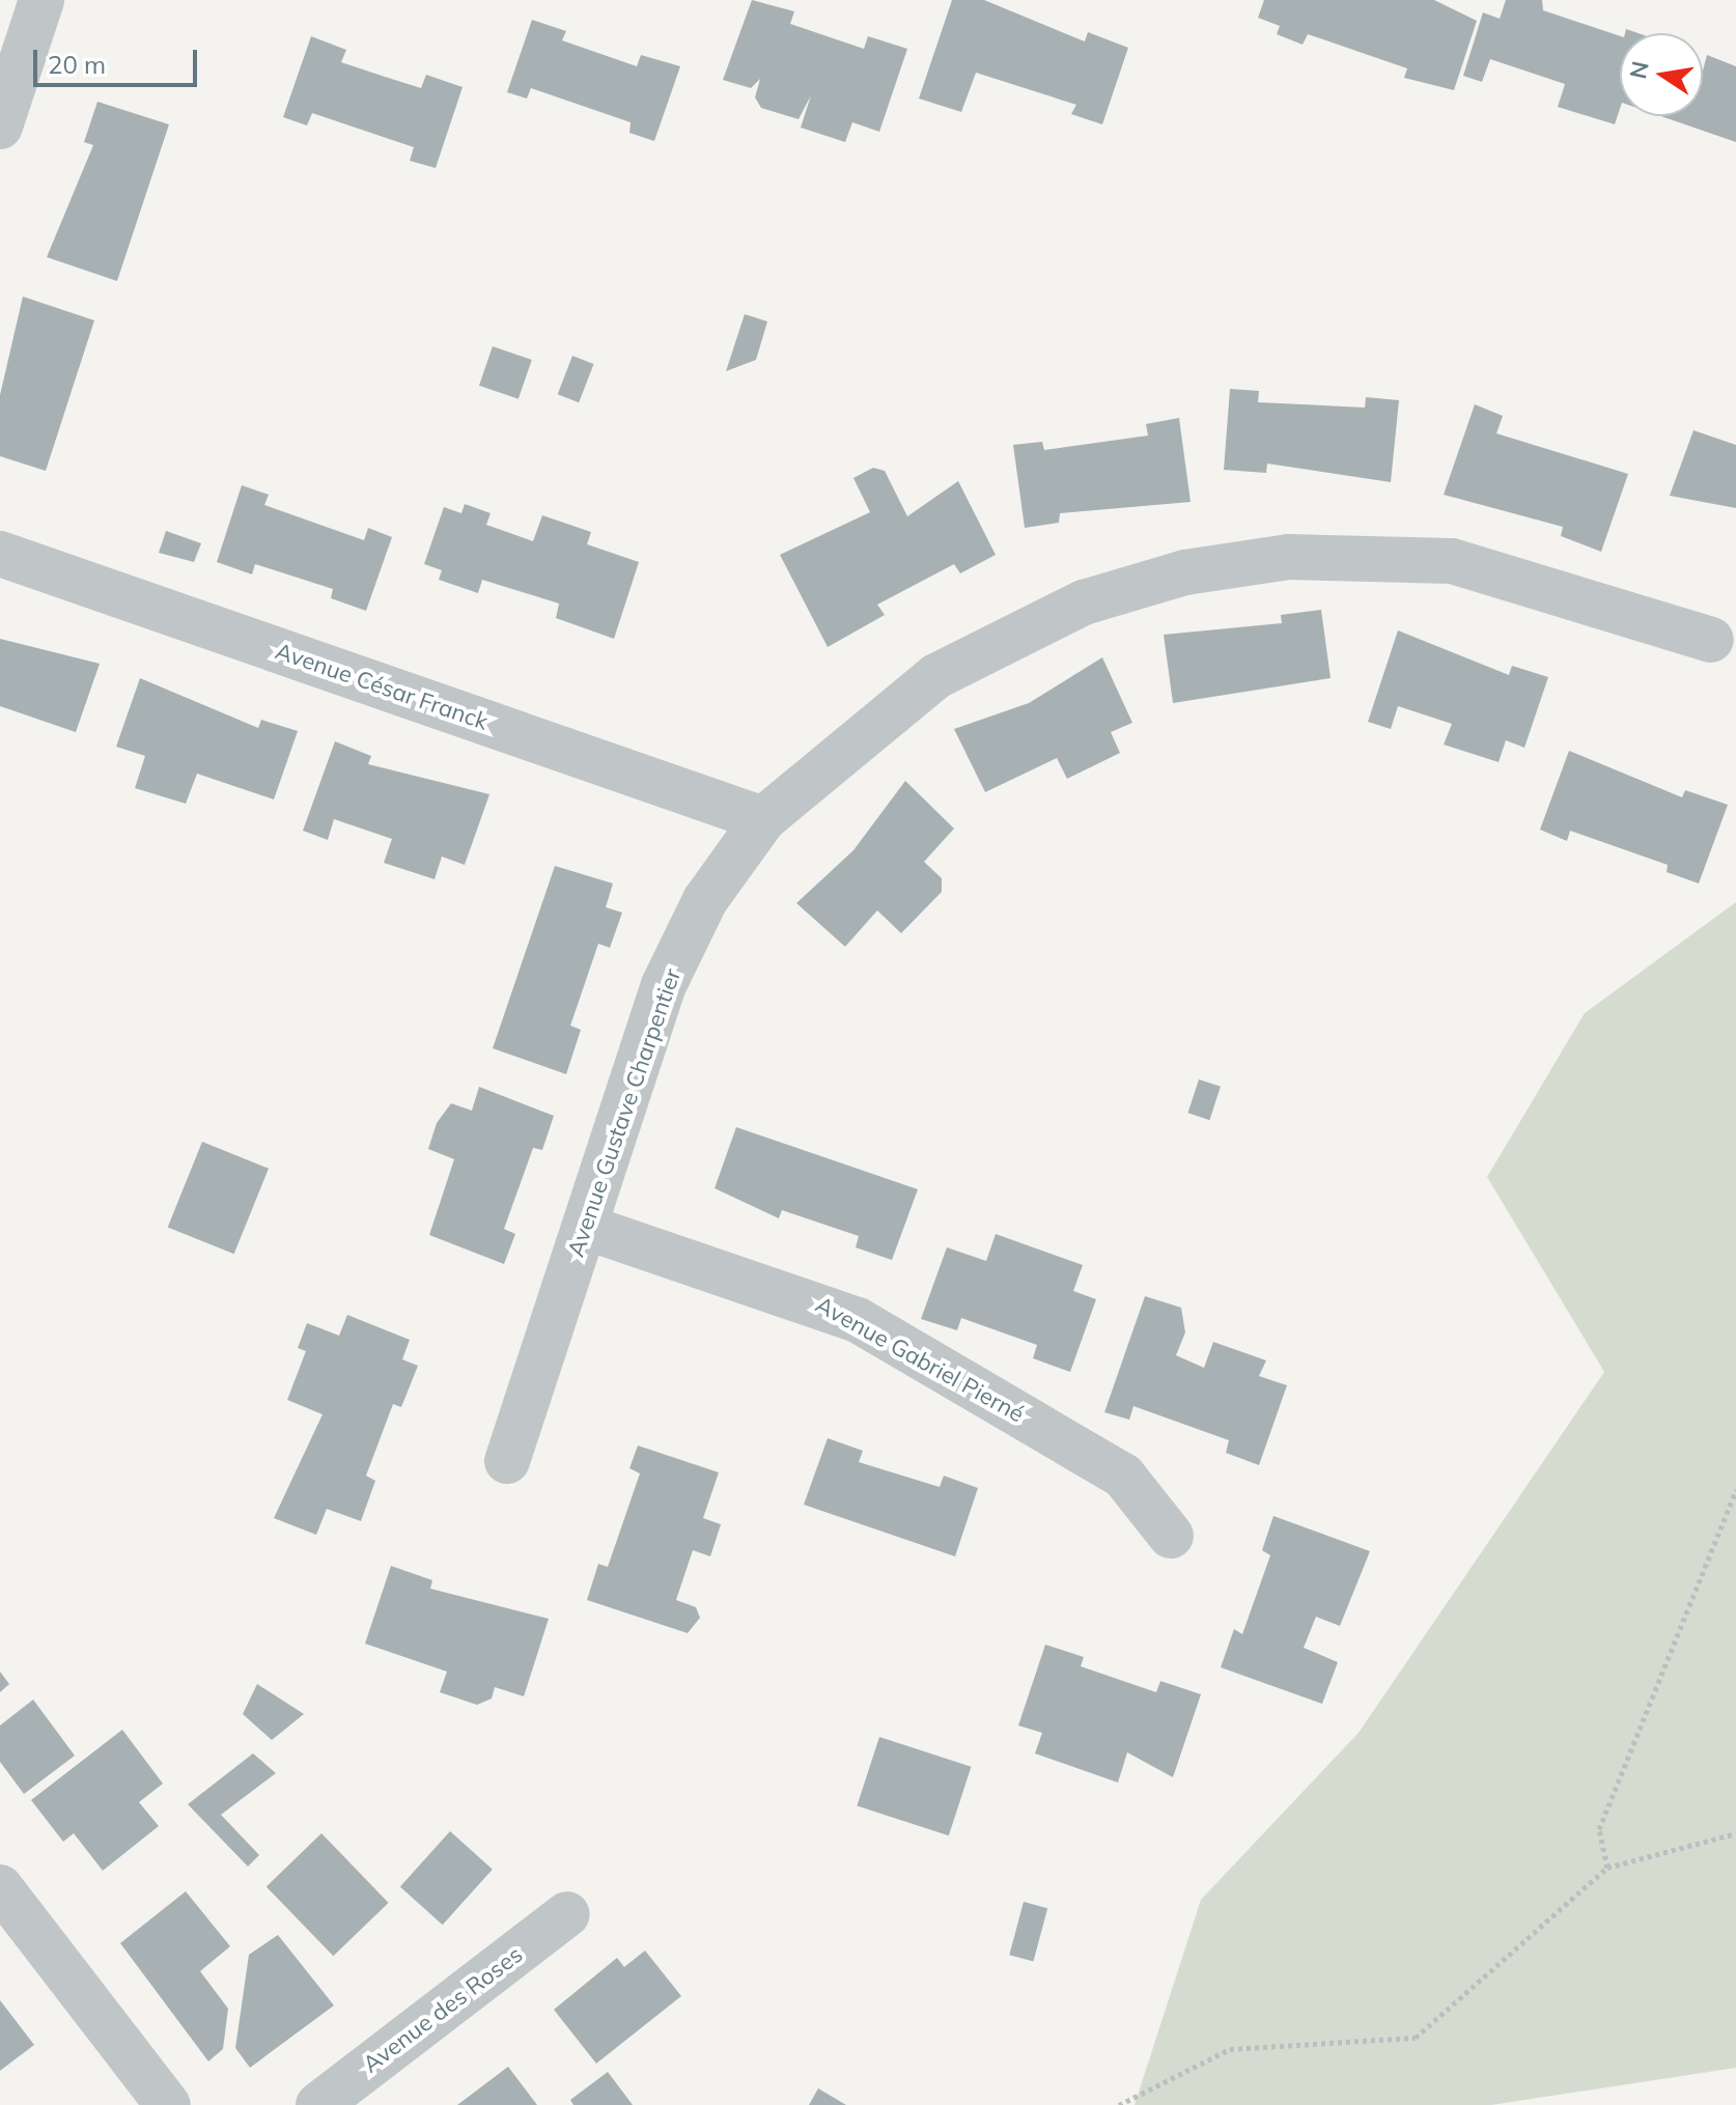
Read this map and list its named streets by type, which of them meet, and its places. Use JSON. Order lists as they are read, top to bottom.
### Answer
{
  "streets": {
    "street": [
      "Avenue César Franck",
      "Avenue Gustave Charpentier",
      "Avenue Gabriel Pierné",
      "Avenue des Roses"
    ]
  },
  "crossings": [
    ["Avenue César Franck", "Avenue Gustave Charpentier"],
    ["Avenue Gustave Charpentier", "Avenue Gabriel Pierné"]
  ],
  "scale_bar": "20 m",
  "north": "left"
}
